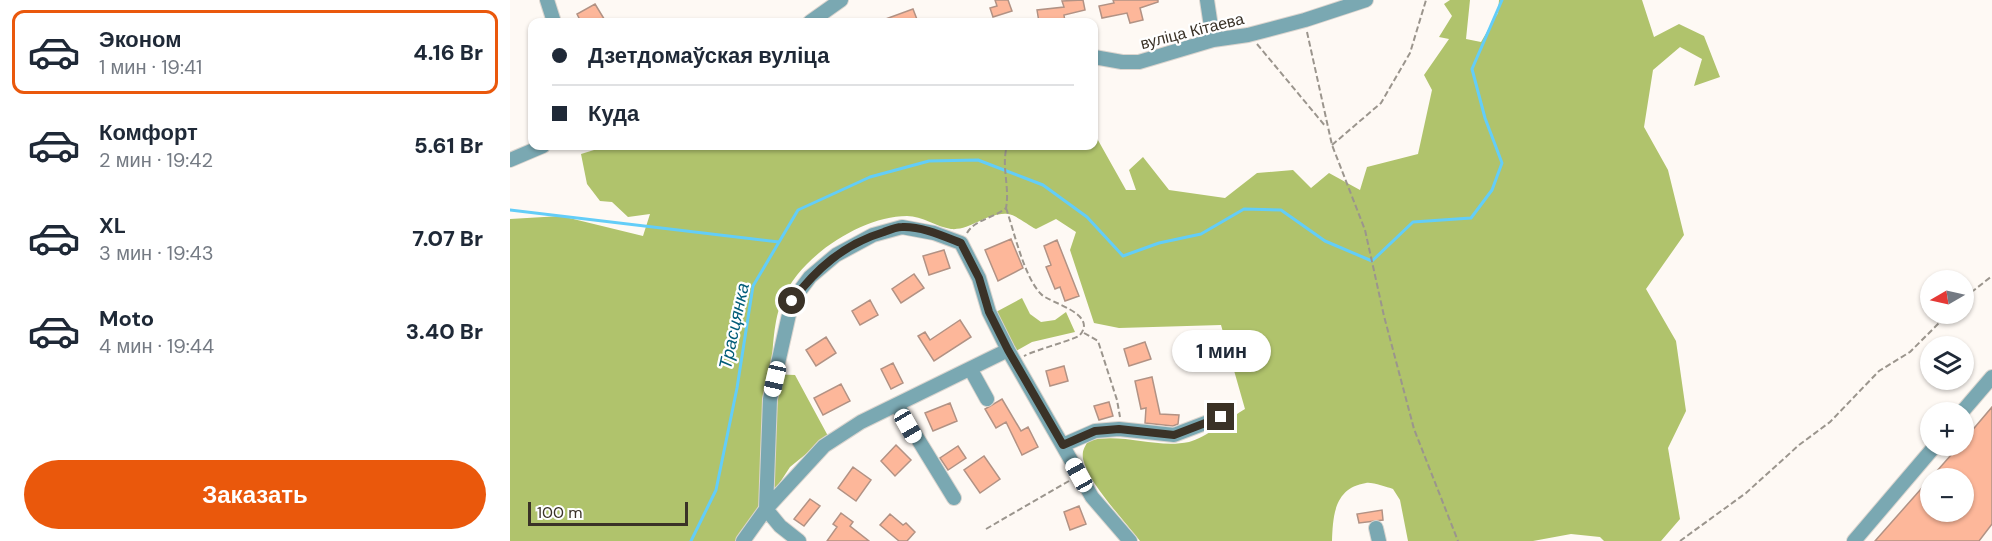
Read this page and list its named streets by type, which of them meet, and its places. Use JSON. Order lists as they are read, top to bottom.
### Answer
{
  "streets": {
    "street": ["вуліца Кітаева"]
  },
  "water": ["Трасцянка"],
  "scale_bar": "100 m",
  "north": "left",
  "page": {
    "list": [
      {
        "name": "Эконом",
        "note": "1 мин · 19:41",
        "value": "4.16 Br"
      },
      {
        "name": "Комфорт",
        "note": "2 мин · 19:42",
        "value": "5.61 Br"
      },
      {
        "name": "XL",
        "note": "3 мин · 19:43",
        "value": "7.07 Br"
      },
      {
        "name": "Moto",
        "note": "4 мин · 19:44",
        "value": "3.40 Br"
      }
    ],
    "banner": ["Дзетдомаўская вуліца", "Куда"],
    "map_buttons": ["+", "−"],
    "bubble": "1 мин",
    "buttons": "Заказать",
    "scale": "100 m"
  }
}
